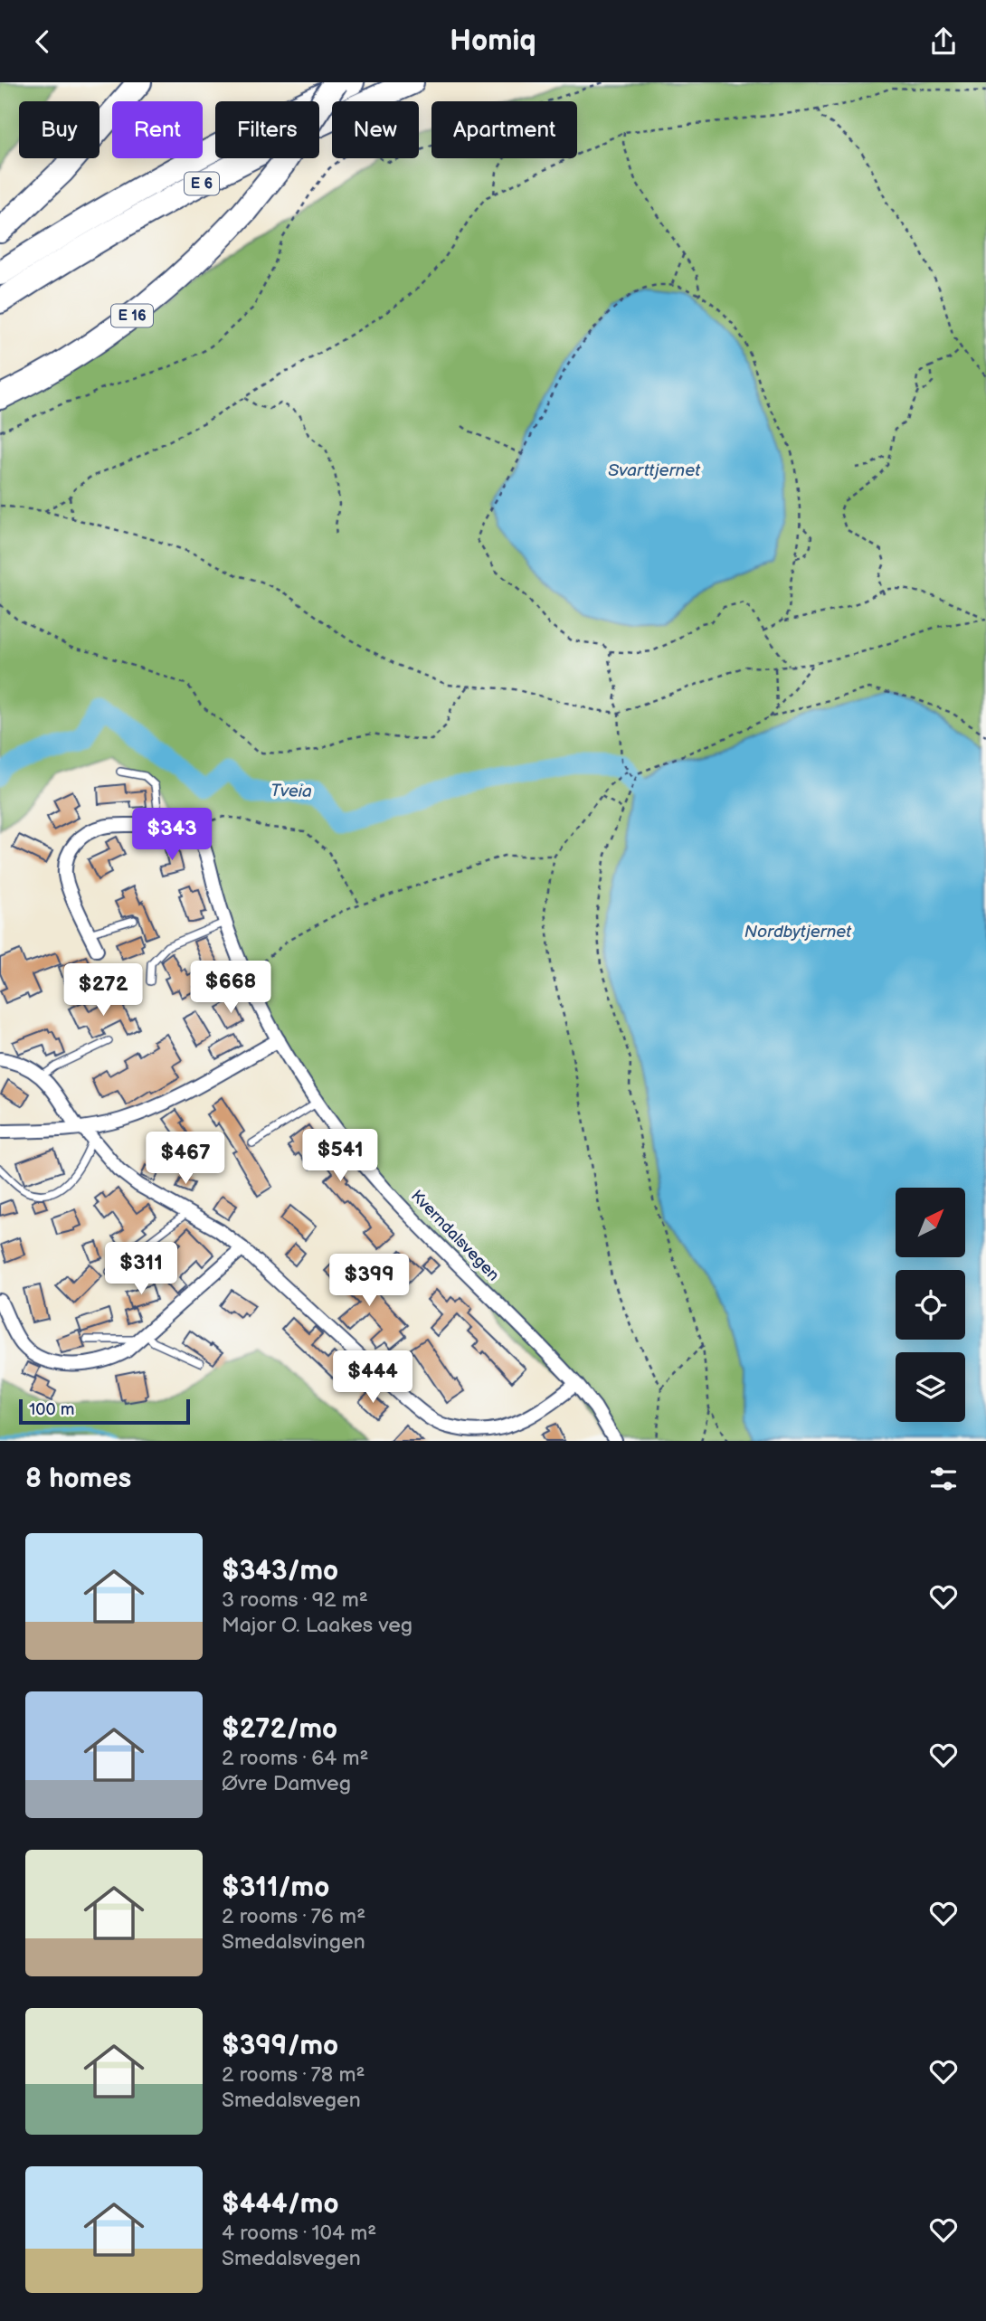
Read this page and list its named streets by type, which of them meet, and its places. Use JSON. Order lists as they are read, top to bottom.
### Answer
{
  "streets": {
    "highway": ["E 6", "E 16"],
    "street": ["Kverndalsvegen"]
  },
  "water": ["Svarttjernet", "Tveia", "Nordbytjernet"],
  "scale_bar": "100 m",
  "north": "top right",
  "page": {
    "header": "Homiq",
    "chip": [
      "Buy",
      "Rent",
      "Filters",
      "New",
      "Apartment"
    ],
    "price": [
      "$343",
      "$668",
      "$272",
      "$541",
      "$467",
      "$311",
      "$399",
      "$444"
    ],
    "scale": "100 m",
    "heading": "8 homes",
    "list": [
      {
        "name": "$343/mo",
        "note": "3 rooms · 92 m² · Major O. Laakes veg"
      },
      {
        "name": "$272/mo",
        "note": "2 rooms · 64 m² · Øvre Damveg"
      },
      {
        "name": "$311/mo",
        "note": "2 rooms · 76 m² · Smedalsvingen"
      },
      {
        "name": "$399/mo",
        "note": "2 rooms · 78 m² · Smedalsvegen"
      },
      {
        "name": "$444/mo",
        "note": "4 rooms · 104 m² · Smedalsvegen"
      }
    ]
  }
}
